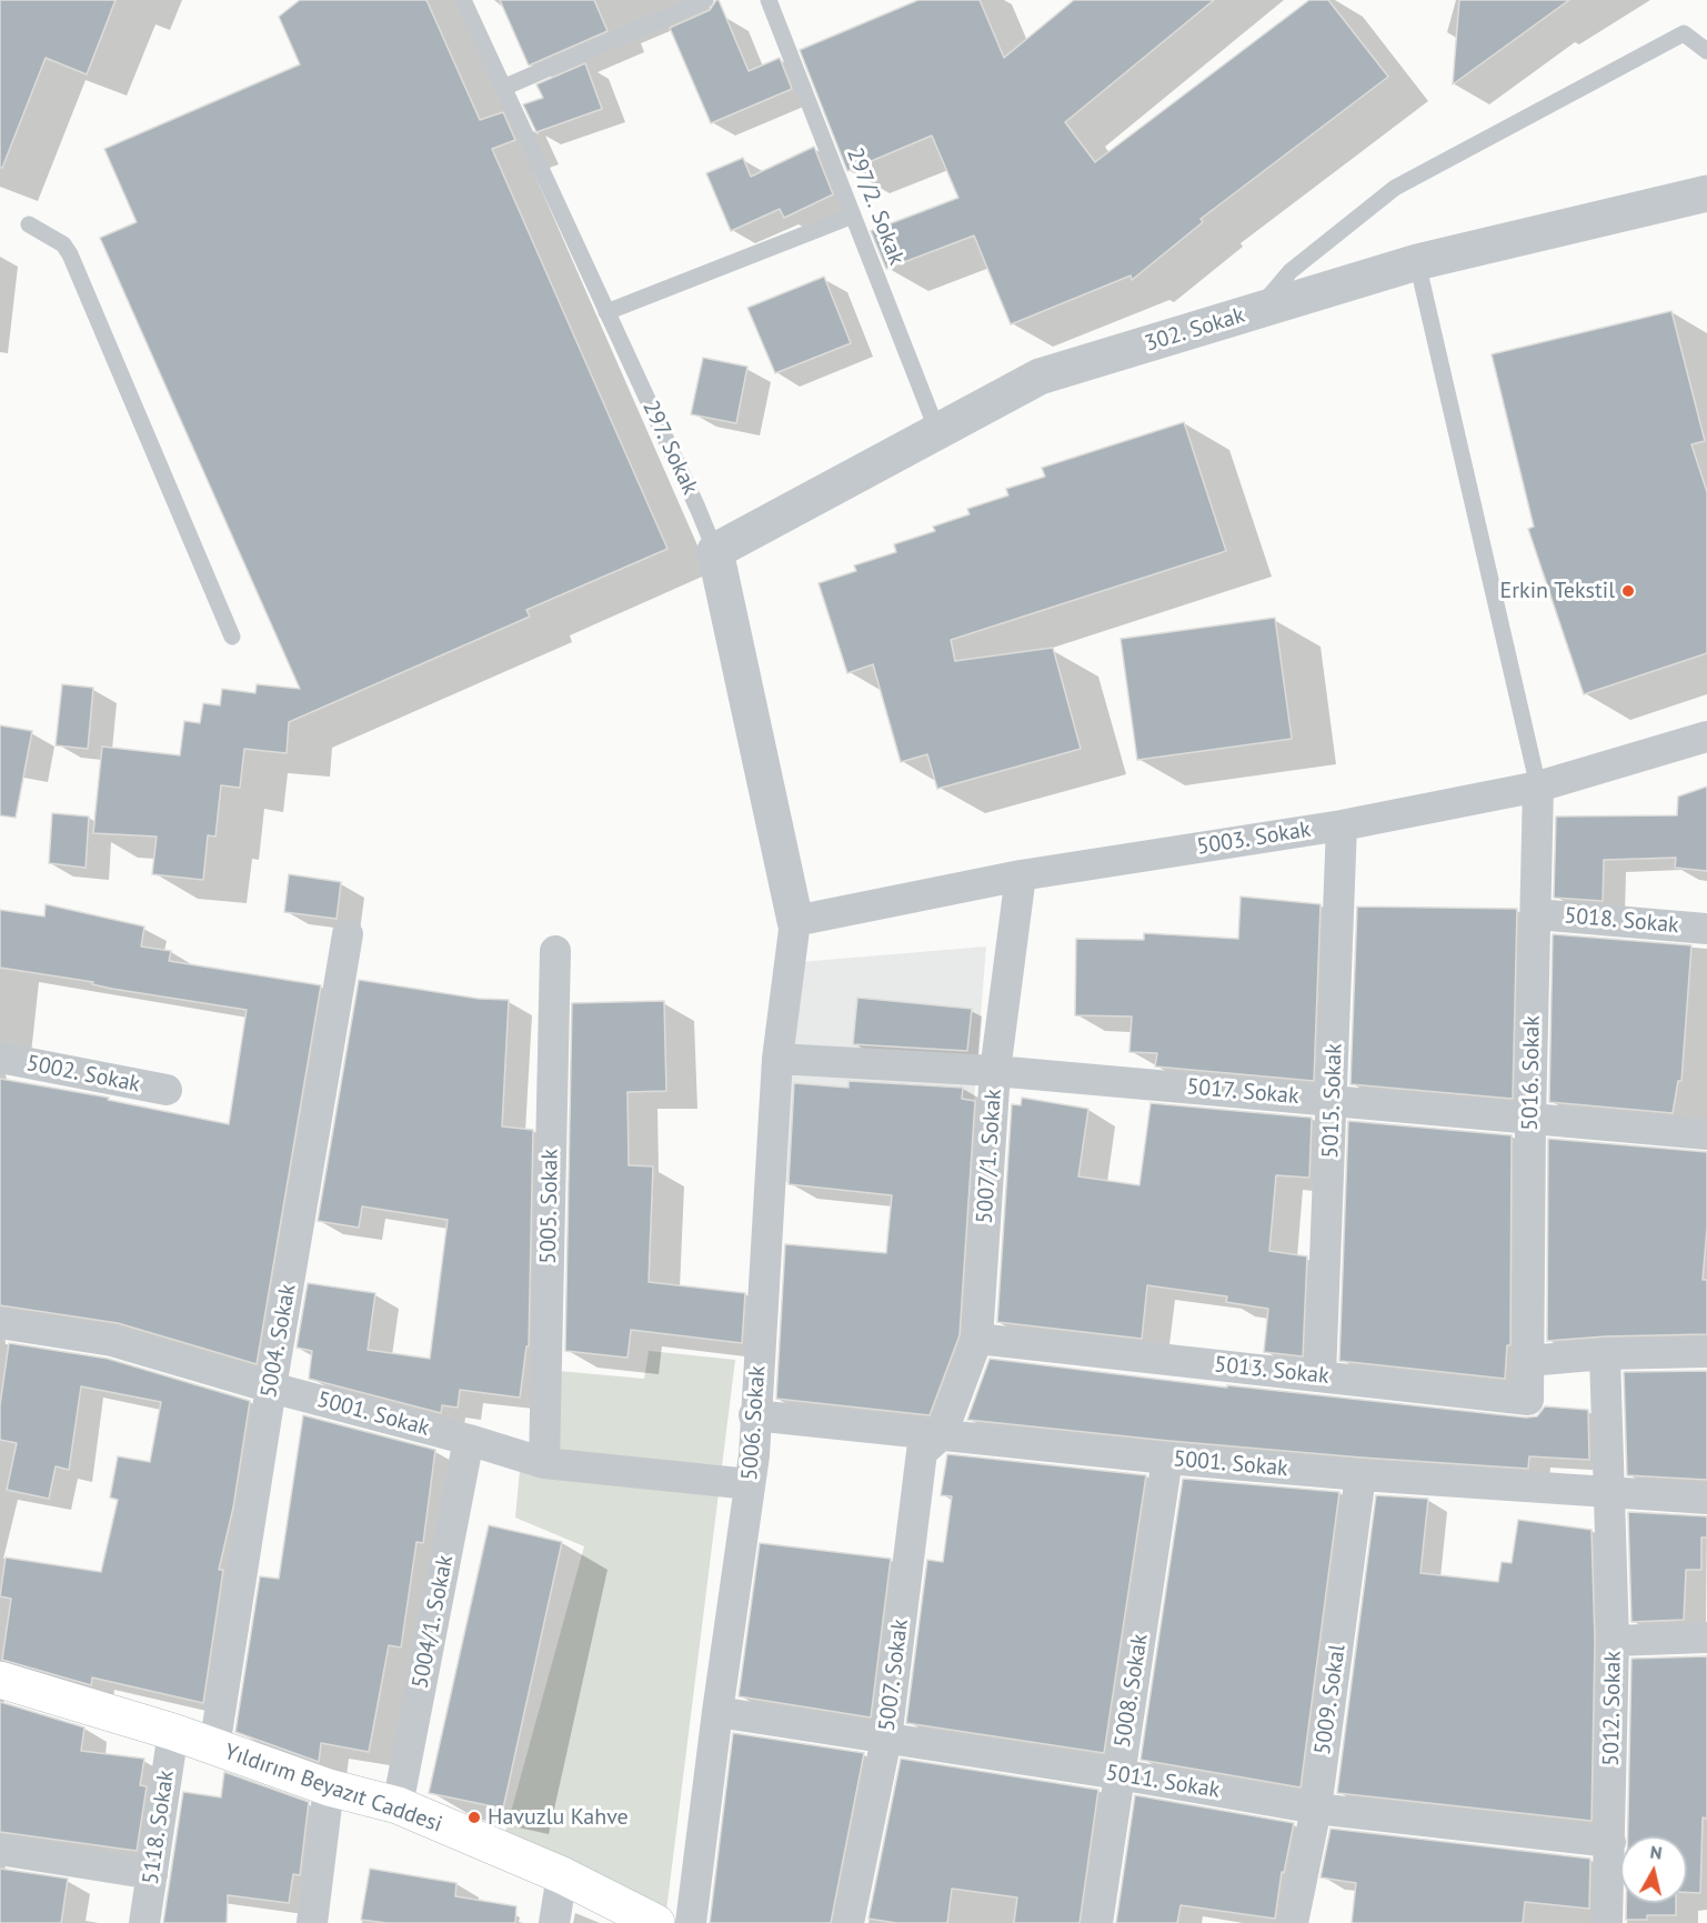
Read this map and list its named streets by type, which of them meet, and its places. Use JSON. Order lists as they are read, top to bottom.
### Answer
{
  "streets": {
    "main road": ["Yıldırım Beyazıt Caddesi"],
    "street": [
      "302. Sokak",
      "297. Sokak",
      "5003. Sokak",
      "5018. Sokak",
      "5016. Sokak",
      "5002. Sokak",
      "5017. Sokak",
      "5015. Sokak",
      "5007/1. Sokak",
      "5005. Sokak",
      "5004. Sokak",
      "5013. Sokak",
      "5001. Sokak",
      "5006. Sokak",
      "5004/1. Sokak",
      "5007. Sokak",
      "5008. Sokak",
      "5009. Sokal",
      "5012. Sokak",
      "5011. Sokak",
      "5118. Sokak"
    ],
    "lane": ["297/2. Sokak"]
  },
  "crossings": [
    ["297/2. Sokak", "302. Sokak"],
    ["302. Sokak", "297. Sokak"],
    ["297. Sokak", "5003. Sokak"],
    ["297. Sokak", "5006. Sokak"],
    ["5003. Sokak", "5016. Sokak"],
    ["5003. Sokak", "5015. Sokak"],
    ["5003. Sokak", "5007/1. Sokak"],
    ["5003. Sokak", "5006. Sokak"],
    ["5018. Sokak", "5016. Sokak"],
    ["5016. Sokak", "5017. Sokak"],
    ["5016. Sokak", "5013. Sokak"],
    ["5017. Sokak", "5015. Sokak"],
    ["5017. Sokak", "5007/1. Sokak"],
    ["5017. Sokak", "5006. Sokak"],
    ["5015. Sokak", "5013. Sokak"],
    ["5007/1. Sokak", "5013. Sokak"],
    ["5007/1. Sokak", "5001. Sokak"],
    ["5007/1. Sokak", "5007. Sokak"],
    ["5005. Sokak", "5001. Sokak"],
    ["5004. Sokak", "5001. Sokak"],
    ["5004. Sokak", "Yıldırım Beyazıt Caddesi"],
    ["5001. Sokak", "5006. Sokak"],
    ["5001. Sokak", "5004/1. Sokak"],
    ["5001. Sokak", "5007. Sokak"],
    ["5001. Sokak", "5008. Sokak"],
    ["5001. Sokak", "5009. Sokal"],
    ["5001. Sokak", "5012. Sokak"],
    ["5006. Sokak", "5011. Sokak"],
    ["5004/1. Sokak", "Yıldırım Beyazıt Caddesi"],
    ["5007. Sokak", "5011. Sokak"],
    ["5008. Sokak", "5011. Sokak"],
    ["5009. Sokal", "5011. Sokak"],
    ["5012. Sokak", "5011. Sokak"],
    ["Yıldırım Beyazıt Caddesi", "5118. Sokak"]
  ],
  "places": ["Erkin Tekstil", "Havuzlu Kahve"],
  "north": "top"
}
